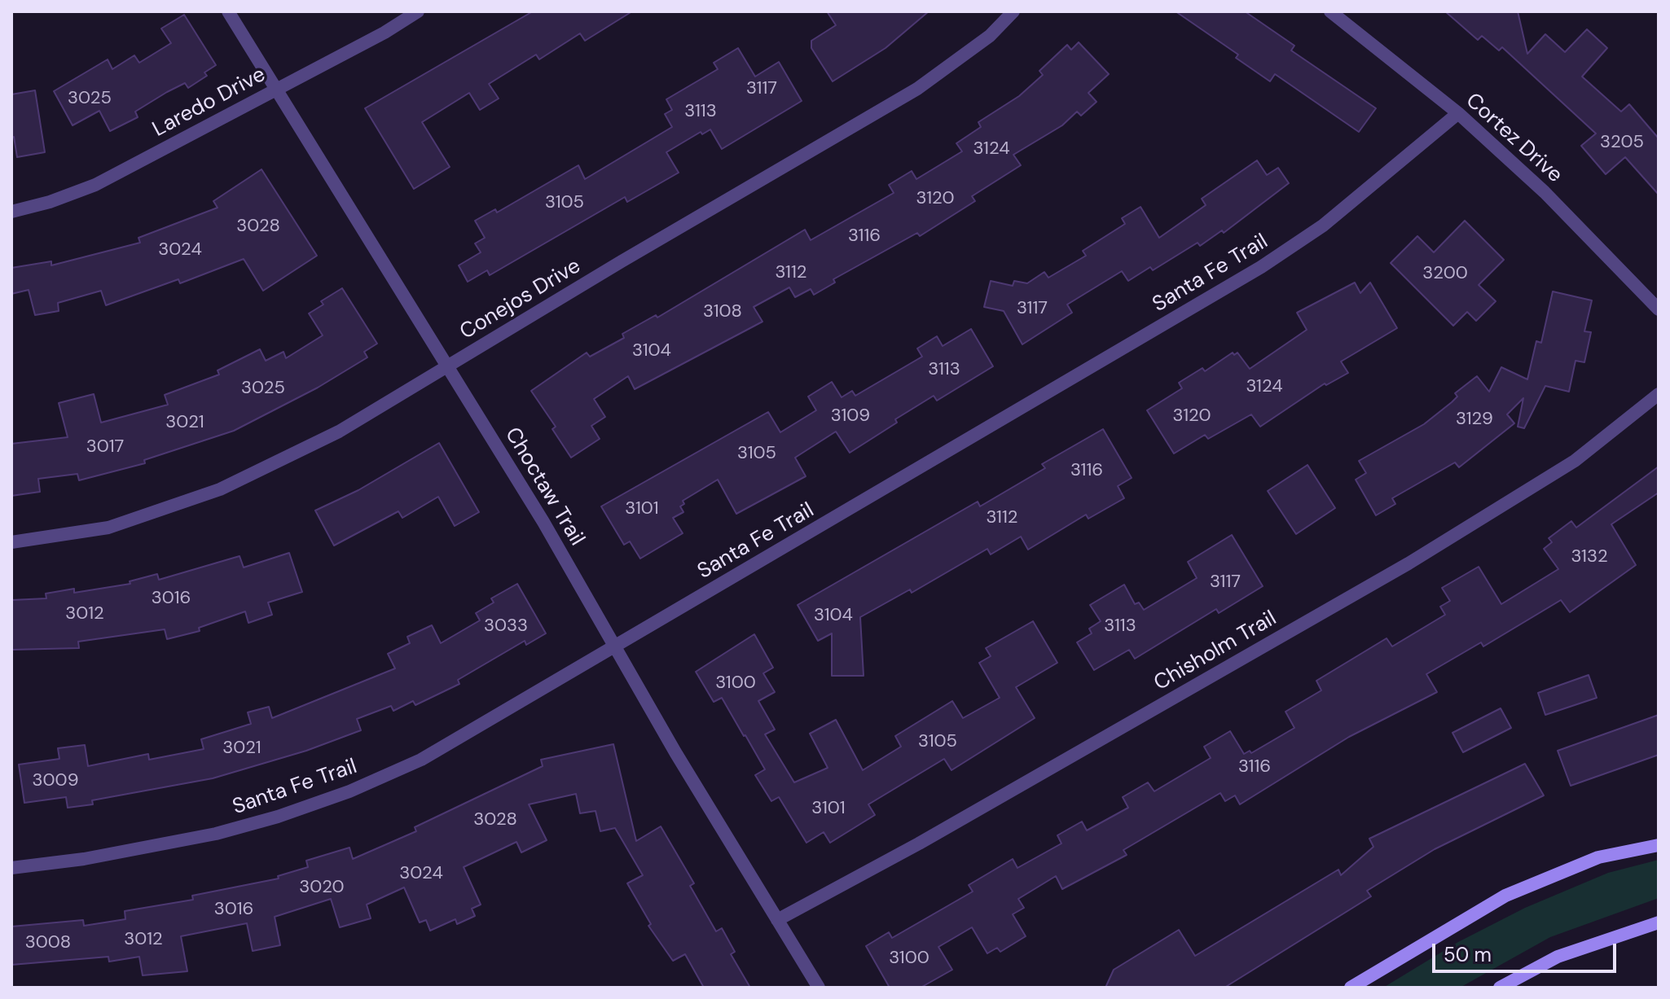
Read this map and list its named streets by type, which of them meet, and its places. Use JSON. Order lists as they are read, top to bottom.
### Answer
{
  "streets": {
    "street": [
      "Laredo Drive",
      "Cortez Drive",
      "Santa Fe Trail",
      "Conejos Drive",
      "Choctaw Trail",
      "Chisholm Trail"
    ]
  },
  "crossings": [
    ["Laredo Drive", "Choctaw Trail"],
    ["Cortez Drive", "Santa Fe Trail"],
    ["Santa Fe Trail", "Choctaw Trail"],
    ["Conejos Drive", "Choctaw Trail"],
    ["Choctaw Trail", "Chisholm Trail"]
  ],
  "house_numbers": [
    "3117",
    "3025",
    "3113",
    "3205",
    "3124",
    "3120",
    "3105",
    "3028",
    "3116",
    "3024",
    "3112",
    "3200",
    "3117",
    "3108",
    "3104",
    "3113",
    "3124",
    "3025",
    "3109",
    "3120",
    "3129",
    "3021",
    "3017",
    "3105",
    "3116",
    "3101",
    "3112",
    "3132",
    "3117",
    "3016",
    "3012",
    "3104",
    "3033",
    "3113",
    "3100",
    "3105",
    "3021",
    "3116",
    "3009",
    "3101",
    "3028",
    "3024",
    "3020",
    "3016",
    "3012",
    "3008",
    "3100"
  ],
  "scale_bar": "50 m"
}
